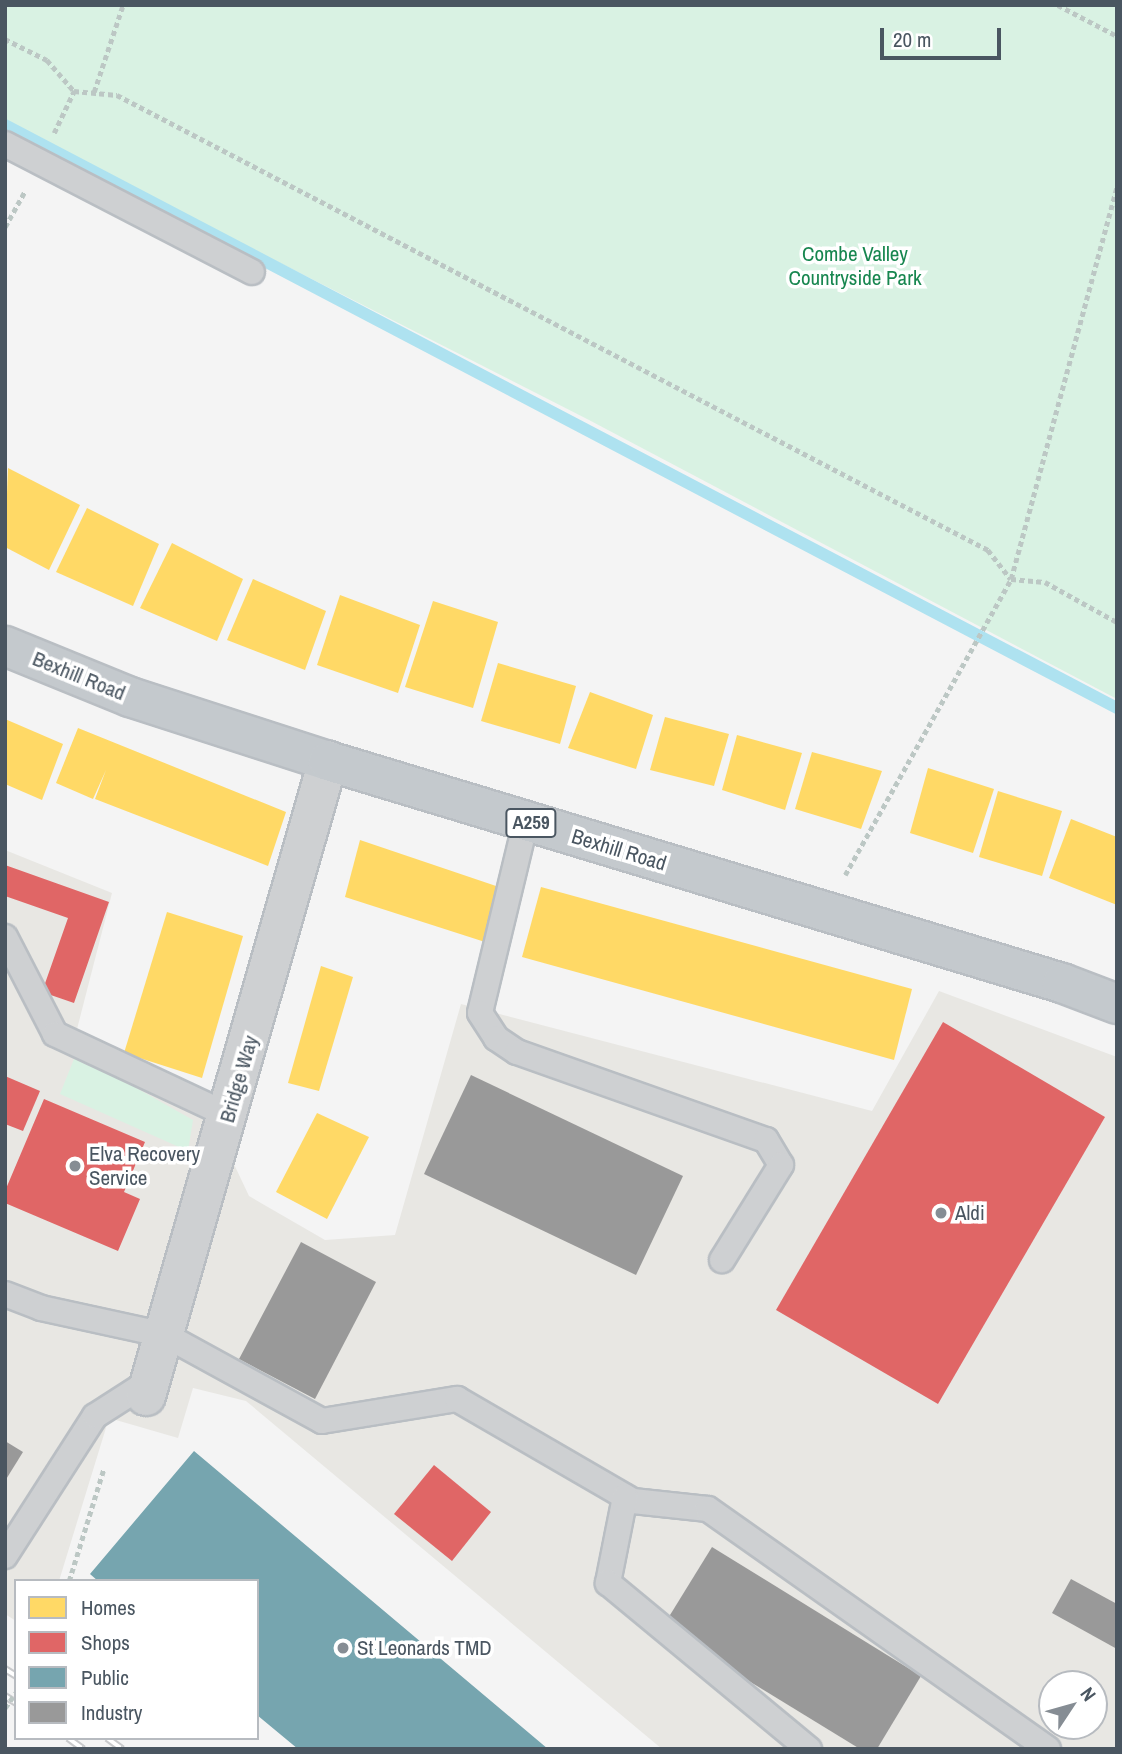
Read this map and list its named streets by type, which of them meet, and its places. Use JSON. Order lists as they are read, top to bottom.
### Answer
{
  "streets": {
    "highway": ["Bexhill Road", "A259"],
    "street": ["Bridge Way"]
  },
  "crossings": [
    ["Bexhill Road", "Bridge Way"]
  ],
  "parks": ["Combe Valley Countryside Park"],
  "places": ["Elva Recovery Service", "Aldi", "St Leonards TMD"],
  "legend": [
    "Homes",
    "Shops",
    "Public",
    "Industry"
  ],
  "scale_bar": "20 m",
  "north": "top right"
}
